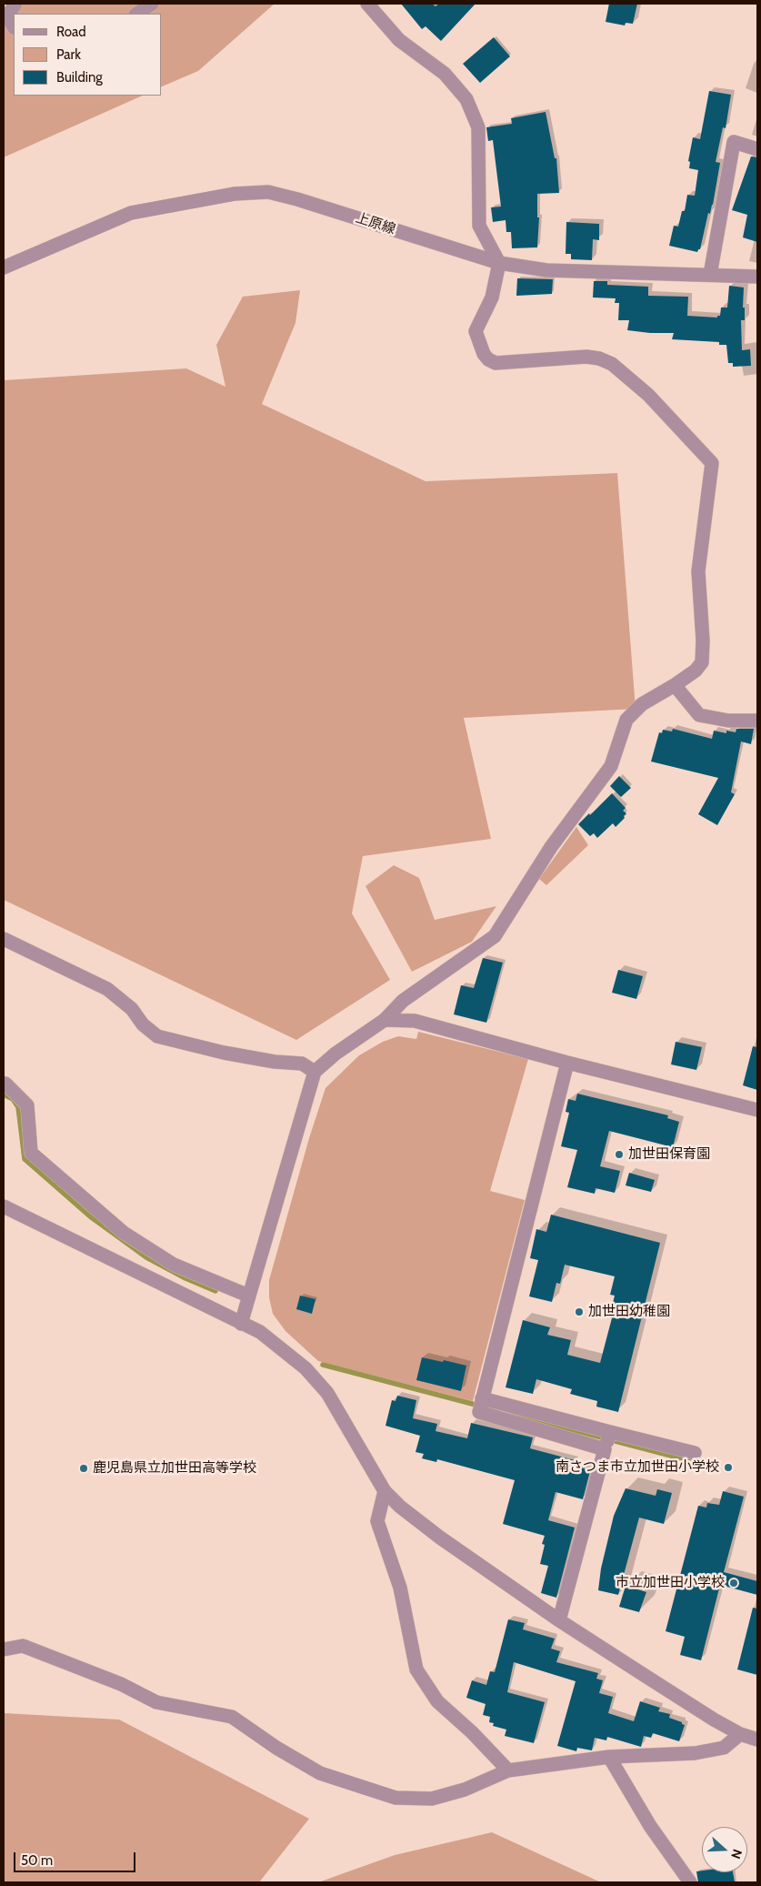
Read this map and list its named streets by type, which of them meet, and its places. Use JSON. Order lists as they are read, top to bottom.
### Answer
{
  "streets": {
    "street": ["上原線"]
  },
  "places": [
    "加世田保育園",
    "加世田幼稚園",
    "南さつま市立加世田小学校",
    "鹿児島県立加世田高等学校",
    "市立加世田小学校"
  ],
  "legend": ["Road", "Park", "Building"],
  "scale_bar": "50 m",
  "north": "right"
}
